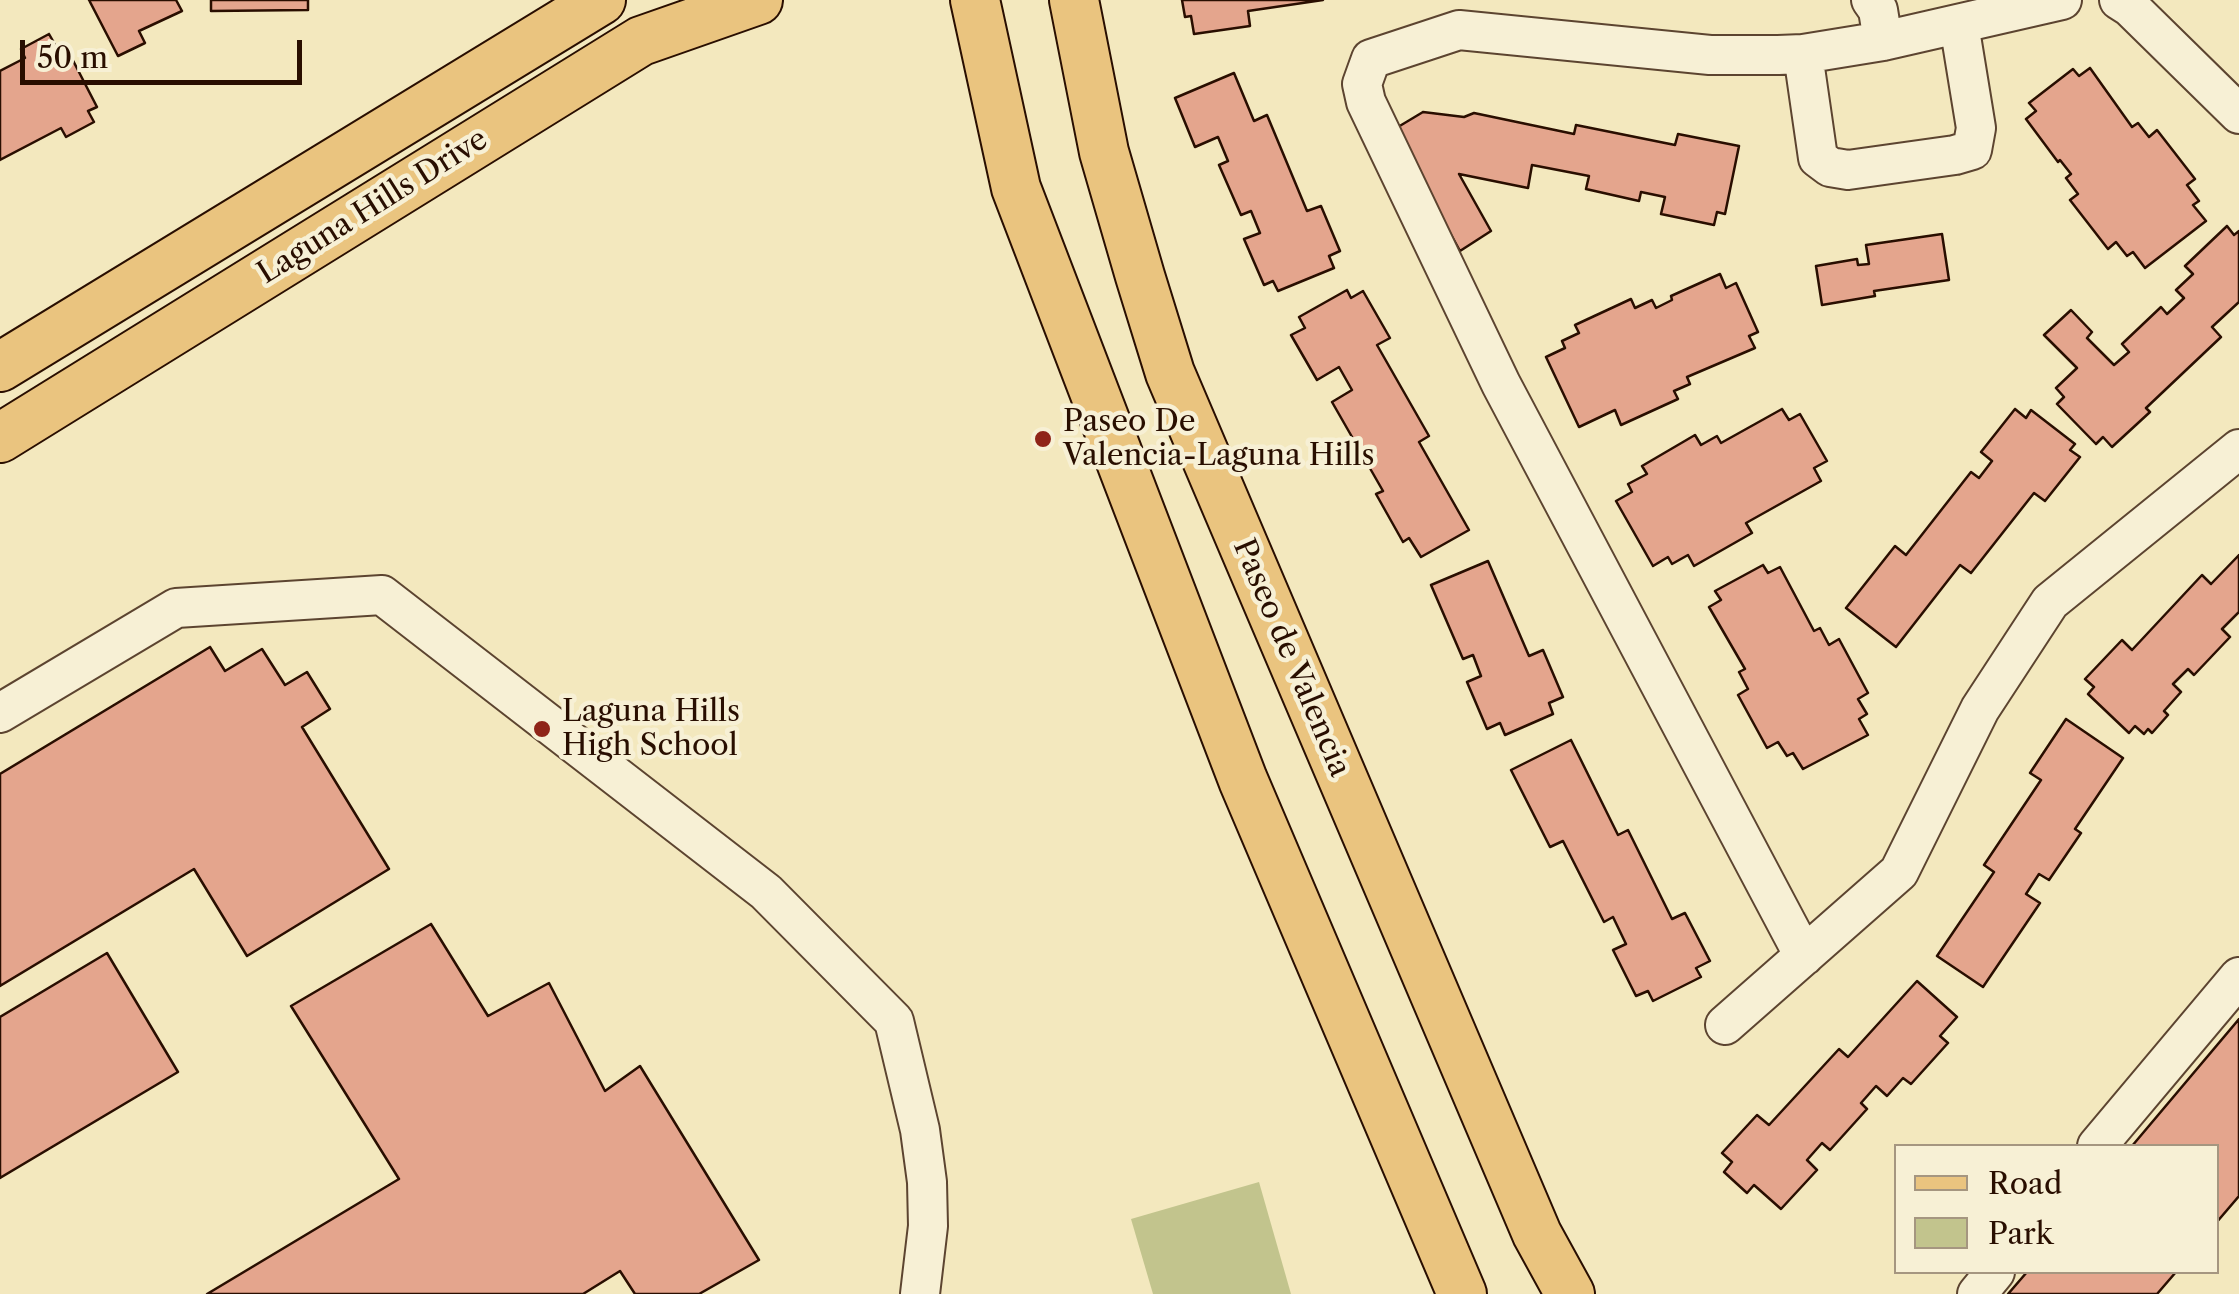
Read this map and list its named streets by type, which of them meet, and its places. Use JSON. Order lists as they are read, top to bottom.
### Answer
{
  "streets": {
    "main road": ["Laguna Hills Drive", "Paseo de Valencia"]
  },
  "places": ["Paseo De Valencia-Laguna Hills", "Laguna Hills High School"],
  "legend": ["Road", "Park"],
  "scale_bar": "50 m"
}
